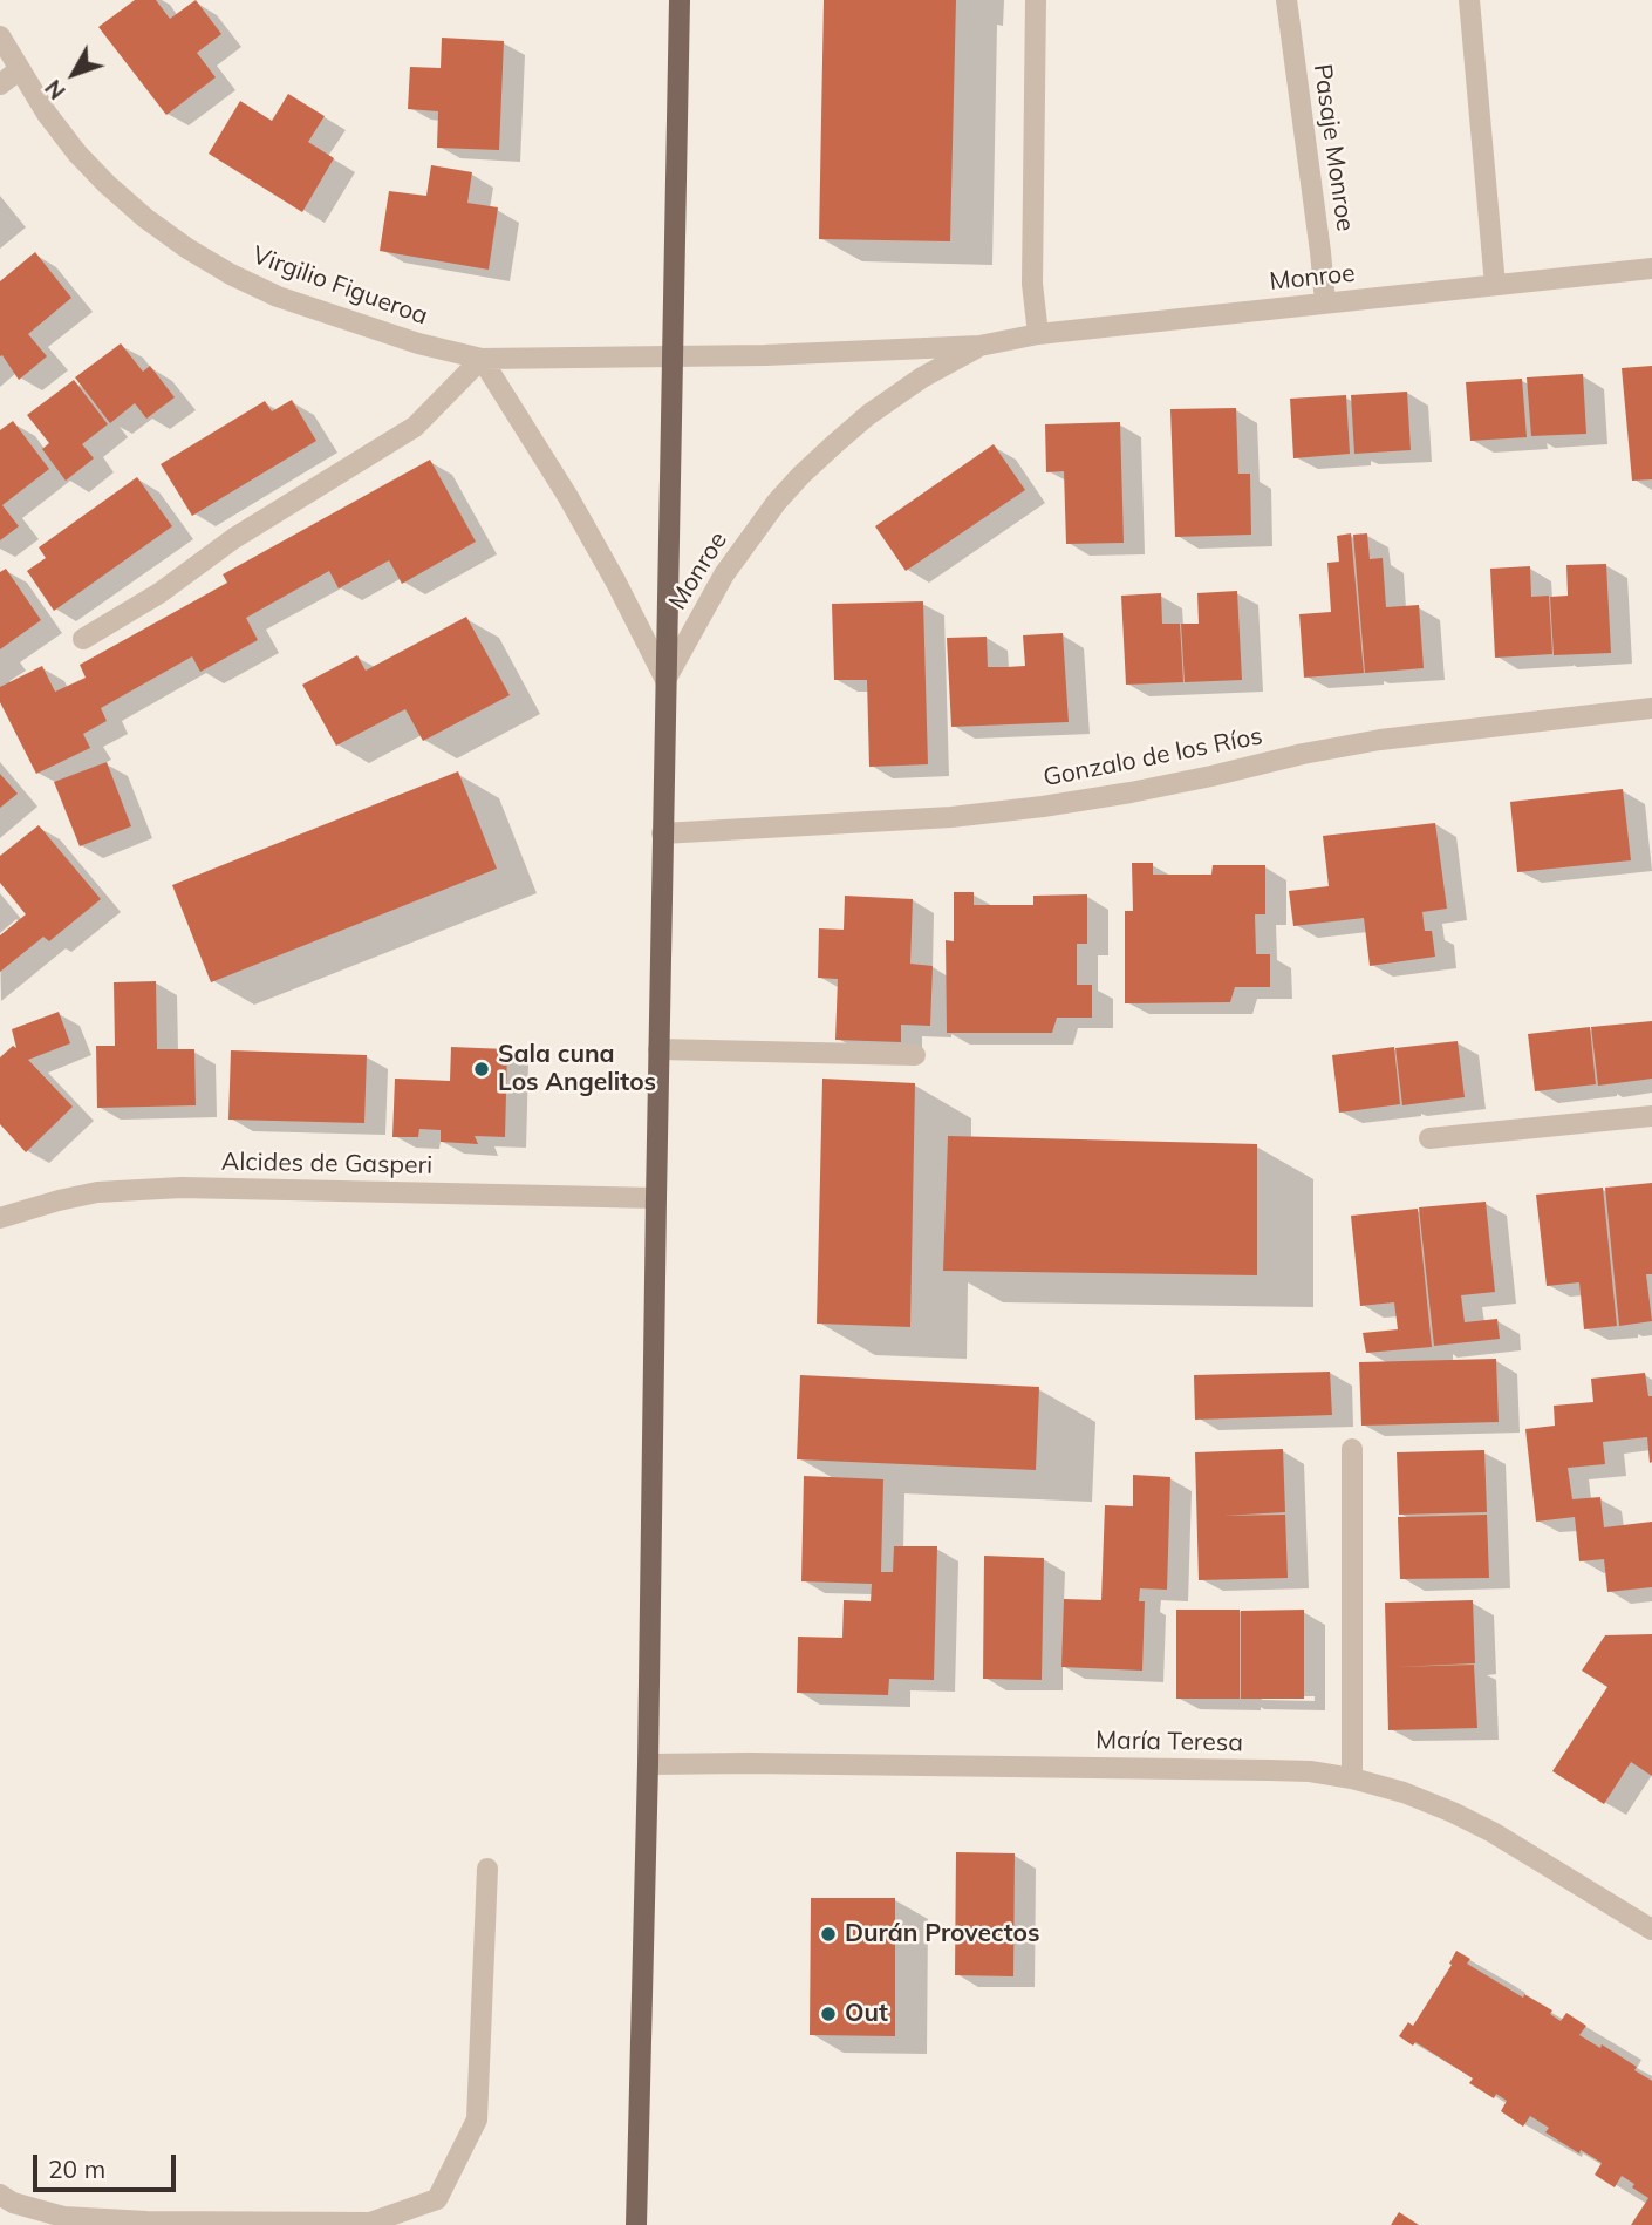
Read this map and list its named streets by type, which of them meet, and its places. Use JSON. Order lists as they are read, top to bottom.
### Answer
{
  "streets": {
    "street": [
      "Pasaje Monroe",
      "Monroe",
      "Virgilio Figueroa",
      "Gonzalo de los Ríos",
      "Alcides de Gasperi",
      "María Teresa"
    ]
  },
  "crossings": [
    ["Pasaje Monroe", "Monroe"],
    ["Monroe", "Virgilio Figueroa"]
  ],
  "places": ["Sala cuna Los Angelitos", "Durán Provectos", "Out"],
  "scale_bar": "20 m",
  "north": "bottom left"
}
